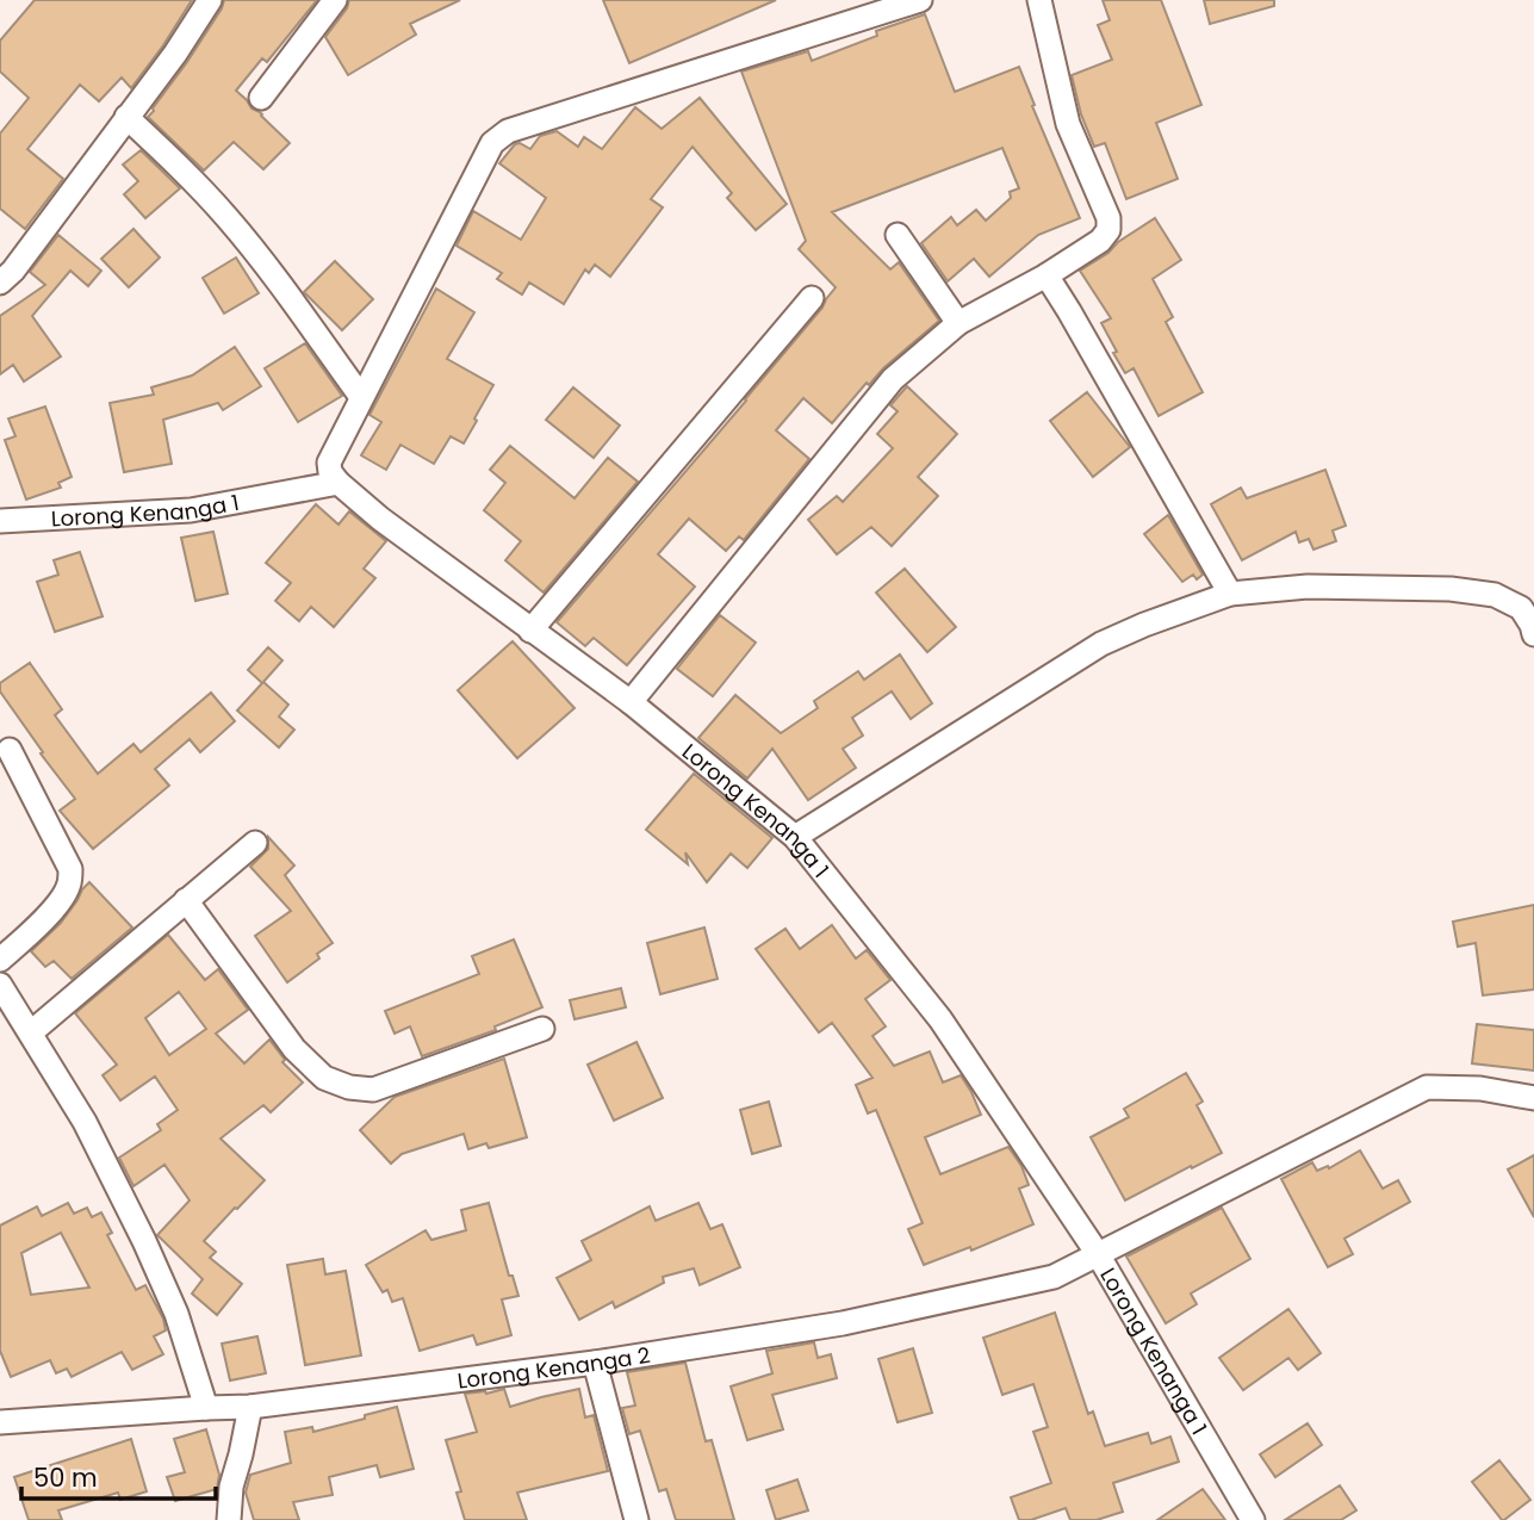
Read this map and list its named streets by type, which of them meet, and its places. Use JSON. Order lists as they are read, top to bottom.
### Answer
{
  "streets": {
    "street": ["Lorong Kenanga 1", "Lorong Kenanga 2"]
  },
  "crossings": [
    ["Lorong Kenanga 1", "Lorong Kenanga 2"]
  ],
  "scale_bar": "50 m"
}
